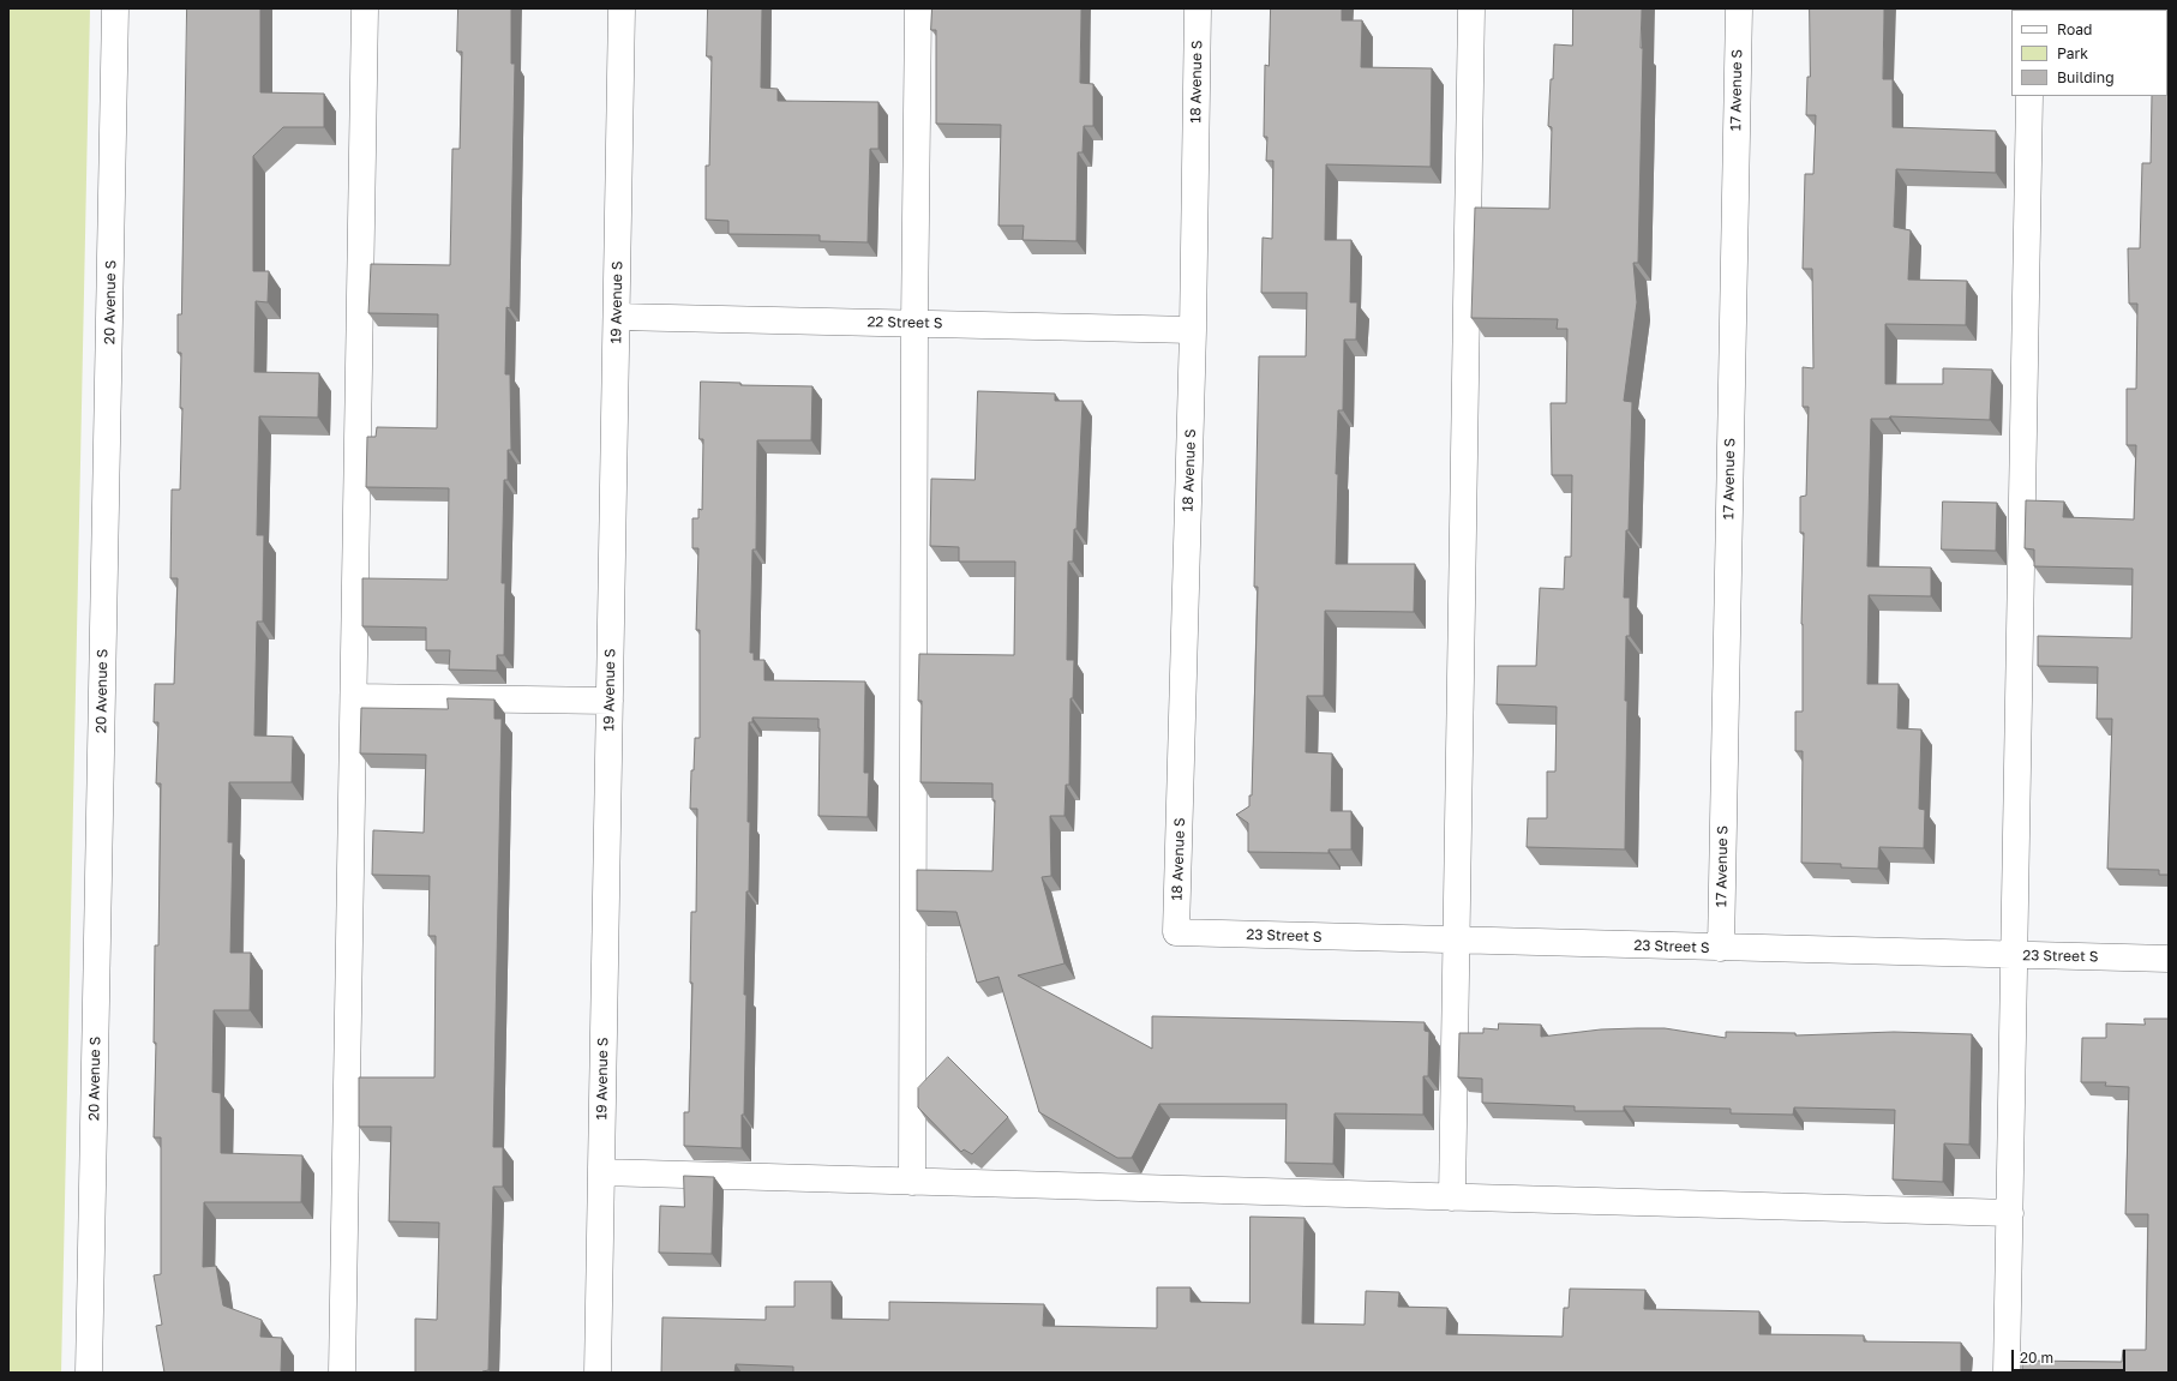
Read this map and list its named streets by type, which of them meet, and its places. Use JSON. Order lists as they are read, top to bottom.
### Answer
{
  "streets": {
    "street": [
      "18 Avenue S",
      "17 Avenue S",
      "20 Avenue S",
      "19 Avenue S",
      "22 Street S",
      "23 Street S"
    ]
  },
  "crossings": [
    ["18 Avenue S", "22 Street S"],
    ["18 Avenue S", "23 Street S"],
    ["17 Avenue S", "23 Street S"],
    ["19 Avenue S", "22 Street S"]
  ],
  "legend": ["Road", "Park", "Building"],
  "scale_bar": "20 m"
}
